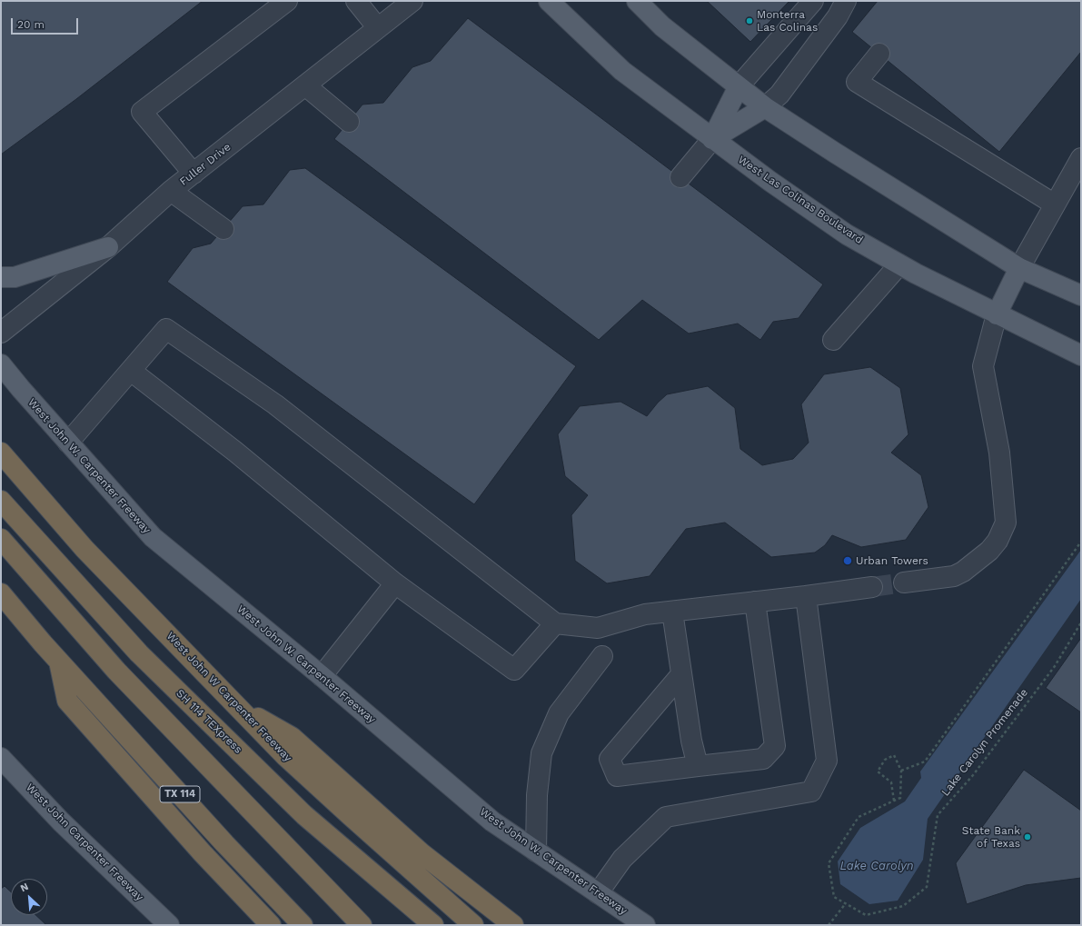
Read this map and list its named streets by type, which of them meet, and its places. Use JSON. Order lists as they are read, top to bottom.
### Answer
{
  "streets": {
    "highway": ["West John W Carpenter Freeway", "SH 114 TEXpress", "TX 114"],
    "main road": ["West Las Colinas Boulevard", "West John W. Carpenter Freeway", "West John Carpenter Freeway"],
    "street": ["Fuller Drive"],
    "path": ["Lake Carolyn Promenade"]
  },
  "water": ["Lake Carolyn"],
  "places": ["Monterra Las Colinas", "Urban Towers", "State Bank of Texas"],
  "scale_bar": "20 m",
  "north": "top left"
}
